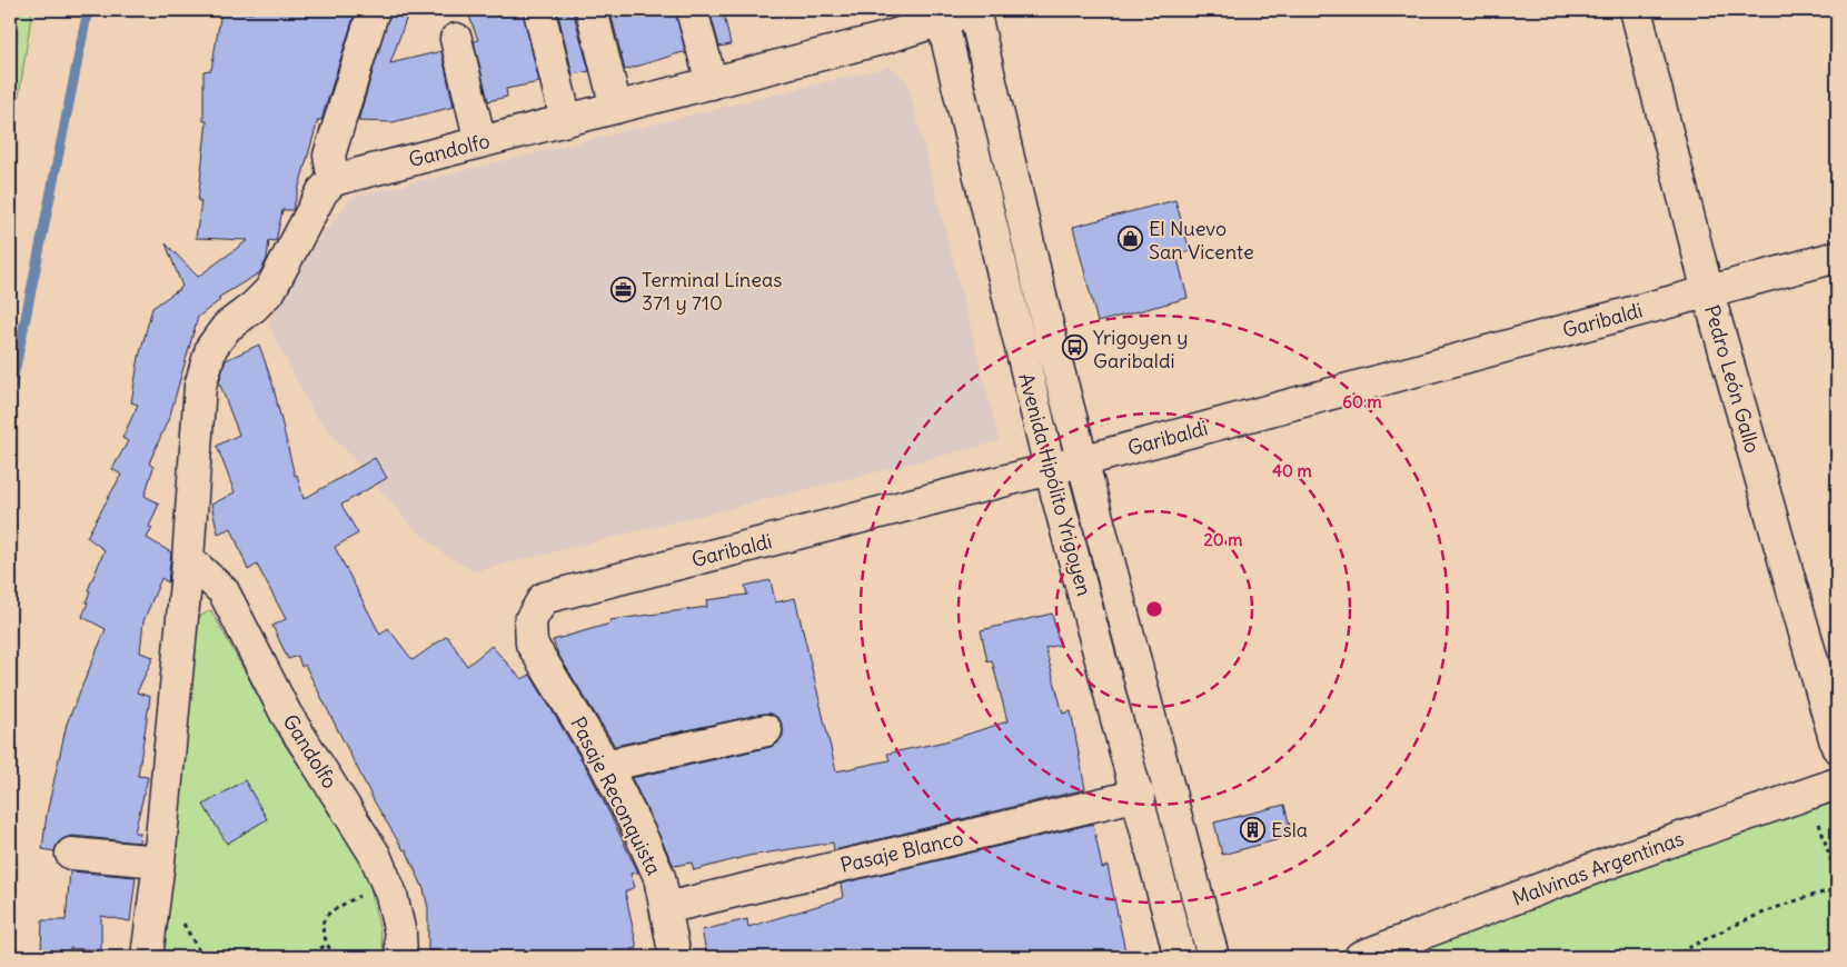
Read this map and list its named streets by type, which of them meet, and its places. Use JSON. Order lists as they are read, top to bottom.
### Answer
{
  "streets": {
    "street": [
      "Gandolfo",
      "Garibaldi",
      "Pedro León Gallo",
      "Avenida Hipólito Yrigoyen",
      "Pasaje Reconquista",
      "Pasaje Blanco",
      "Malvinas Argentinas"
    ]
  },
  "crossings": [
    ["Gandolfo", "Avenida Hipólito Yrigoyen"],
    ["Garibaldi", "Pedro León Gallo"],
    ["Garibaldi", "Avenida Hipólito Yrigoyen"],
    ["Garibaldi", "Pasaje Reconquista"],
    ["Avenida Hipólito Yrigoyen", "Pasaje Blanco"],
    ["Pasaje Reconquista", "Pasaje Blanco"]
  ],
  "places": {
    "shop": ["El Nuevo San Vicente"],
    "office": ["Terminal Líneas 371 y 710"],
    "bus stop": ["Yrigoyen y Garibaldi"],
    "building": ["Esla"]
  },
  "rings": ["60 m", "40 m", "20 m"]
}
